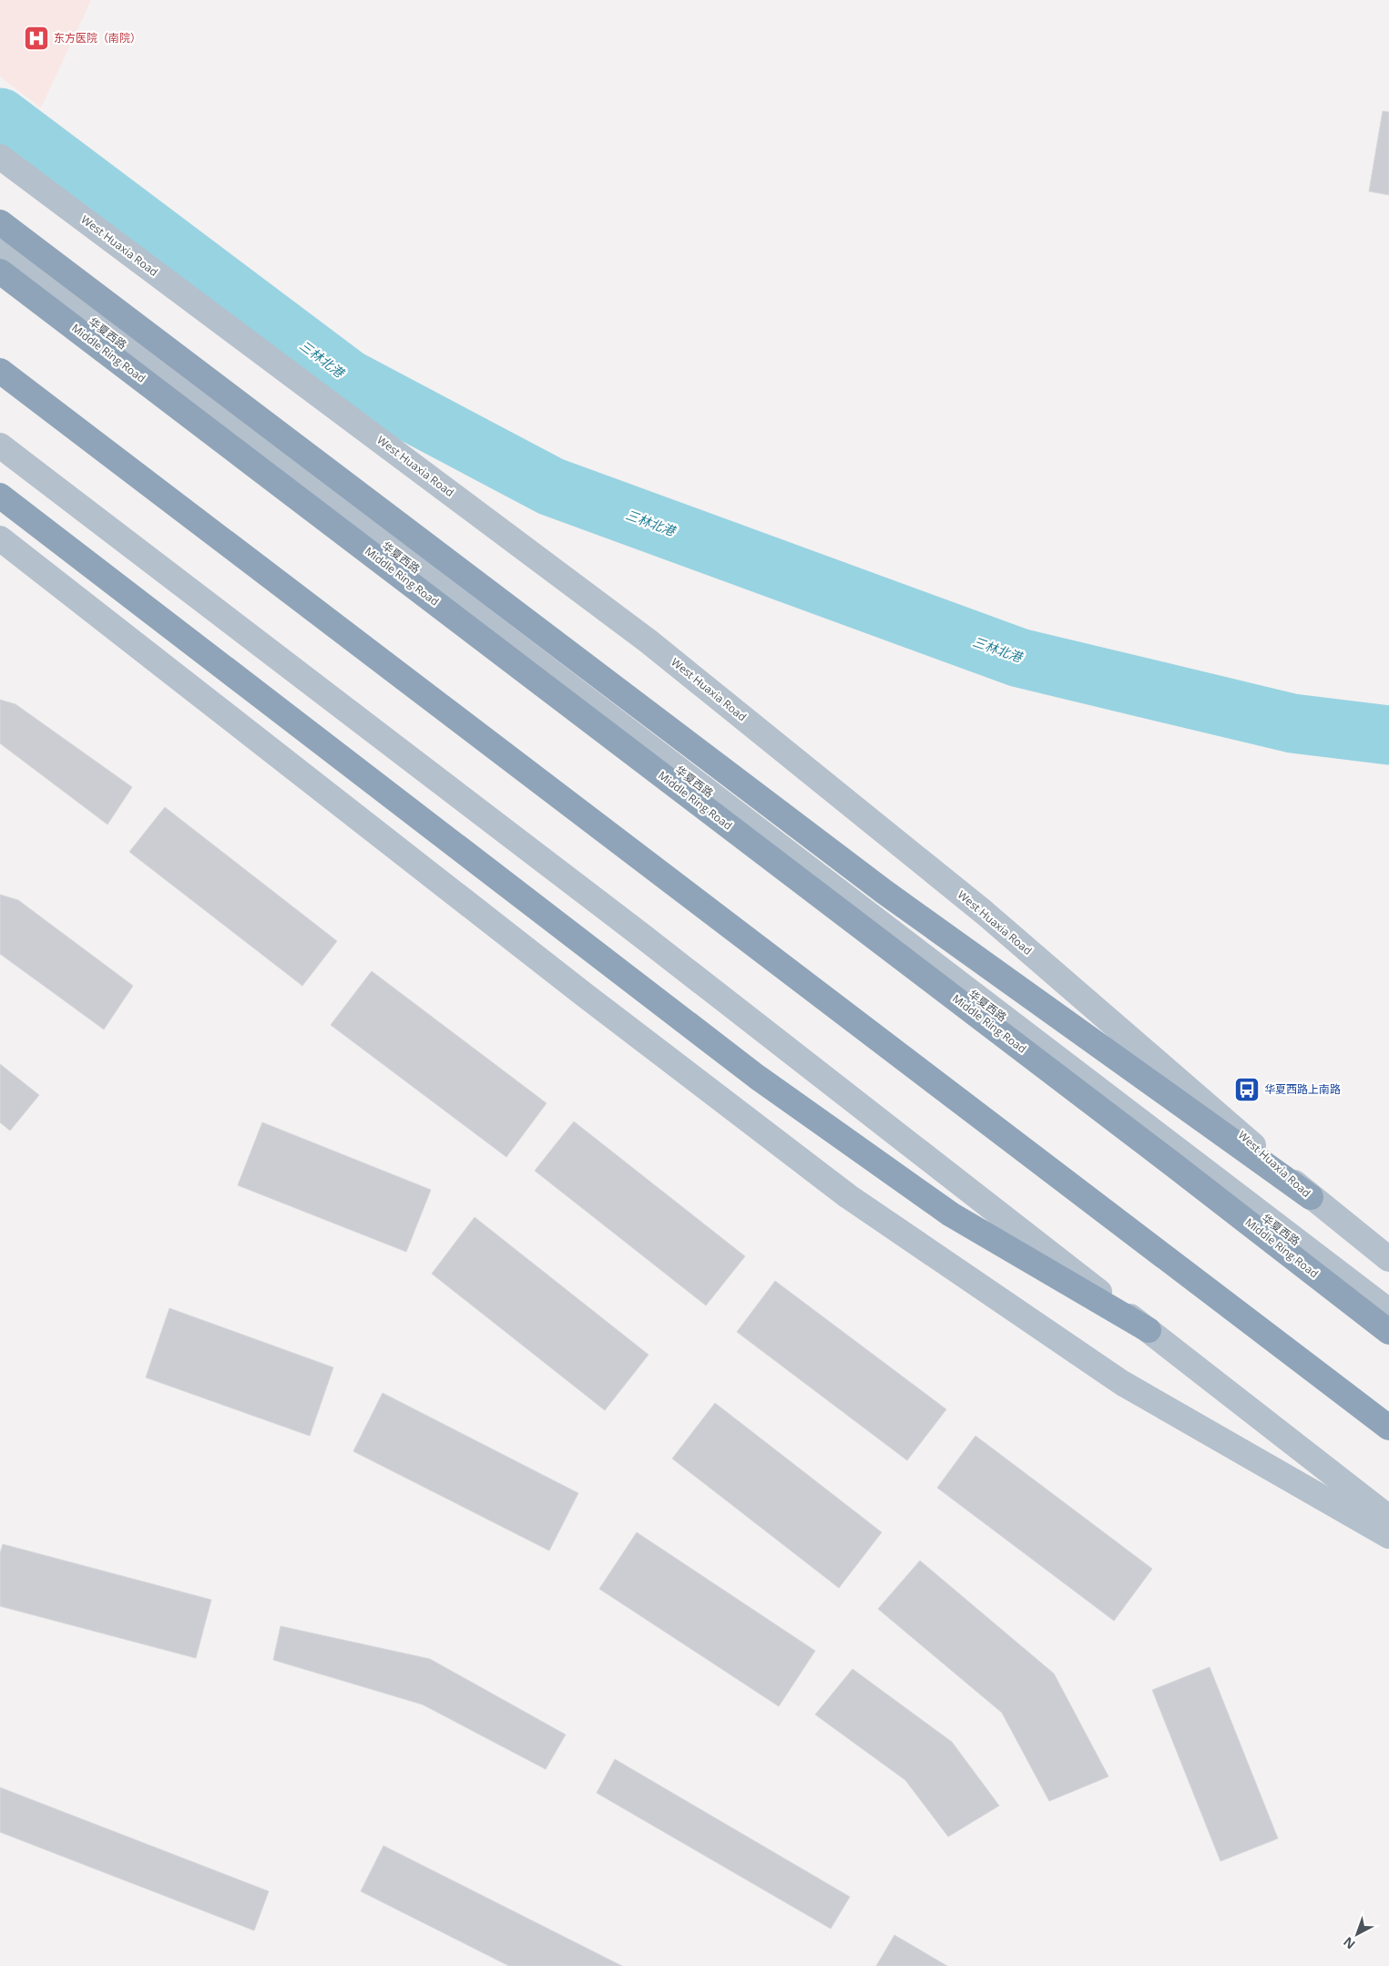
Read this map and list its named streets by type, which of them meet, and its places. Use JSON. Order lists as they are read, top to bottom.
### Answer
{
  "streets": {
    "highway": ["Middle Ring Road"],
    "main road": ["West Huaxia Road", "华夏西路"]
  },
  "water": ["三林北港"],
  "places": {
    "hospital": ["东方医院（南院）"],
    "bus stop": ["华夏西路上南路"]
  },
  "north": "bottom left"
}
